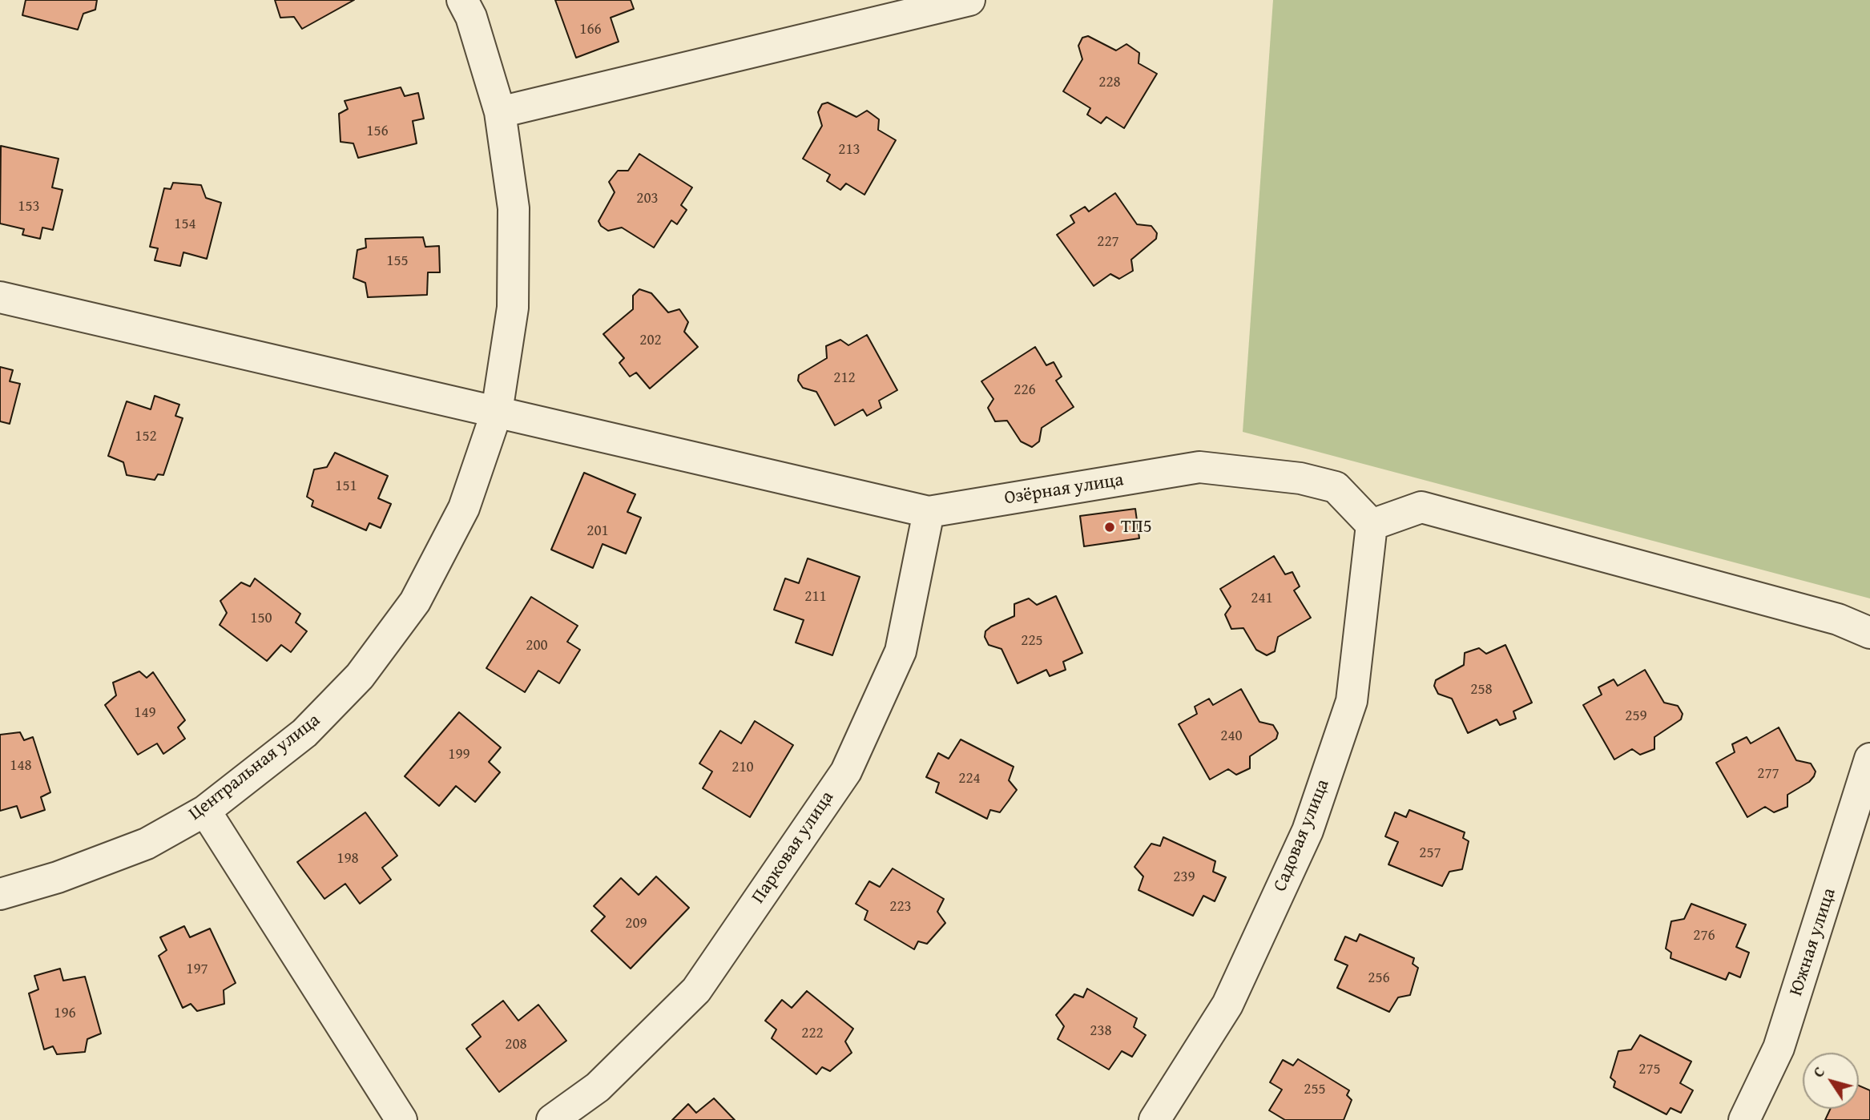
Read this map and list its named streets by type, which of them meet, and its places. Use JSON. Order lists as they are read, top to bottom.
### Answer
{
  "streets": {
    "street": [
      "Озёрная улица",
      "Центральная улица",
      "Садовая улица",
      "Парковая улица",
      "Южная улица"
    ]
  },
  "crossings": [
    ["Озёрная улица", "Садовая улица"],
    ["Озёрная улица", "Парковая улица"]
  ],
  "places": ["ТП5"],
  "house_numbers": [
    "166",
    "228",
    "156",
    "213",
    "203",
    "153",
    "154",
    "227",
    "155",
    "202",
    "212",
    "226",
    "152",
    "151",
    "201",
    "211",
    "241",
    "150",
    "225",
    "200",
    "258",
    "149",
    "259",
    "240",
    "199",
    "148",
    "210",
    "277",
    "224",
    "257",
    "198",
    "239",
    "223",
    "209",
    "276",
    "197",
    "256",
    "196",
    "238",
    "222",
    "208",
    "275",
    "255"
  ],
  "north": "top left"
}
